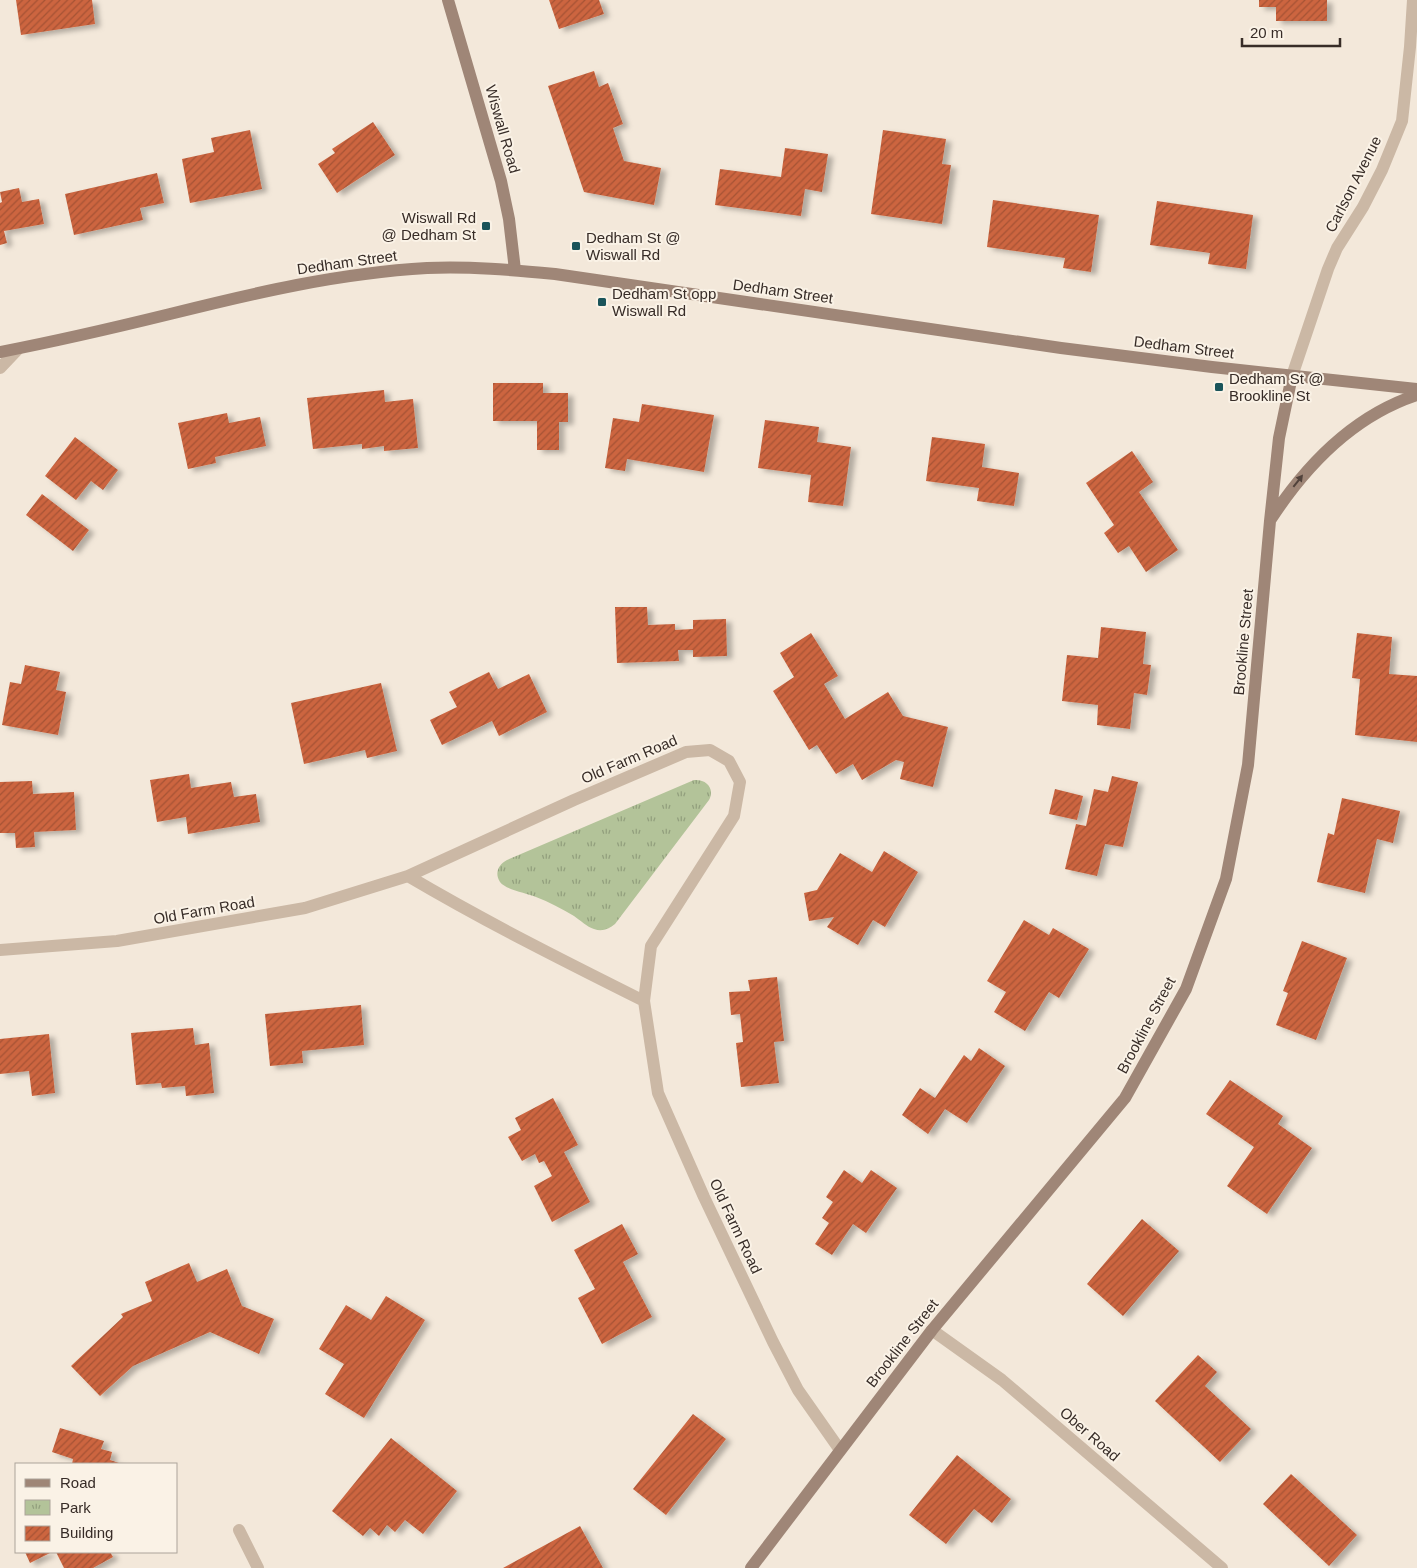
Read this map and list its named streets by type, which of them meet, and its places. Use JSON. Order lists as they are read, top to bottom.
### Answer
{
  "streets": {
    "main road": ["Wiswall Road", "Dedham Street", "Brookline Street"],
    "street": ["Carlson Avenue", "Old Farm Road", "Ober Road"]
  },
  "crossings": [
    ["Wiswall Road", "Dedham Street"],
    ["Carlson Avenue", "Dedham Street"],
    ["Carlson Avenue", "Brookline Street"],
    ["Dedham Street", "Brookline Street"],
    ["Brookline Street", "Old Farm Road"],
    ["Brookline Street", "Ober Road"]
  ],
  "places": {
    "transit": [
      "Wiswall Rd @ Dedham St",
      "Dedham St @ Wiswall Rd",
      "Dedham St opp Wiswall Rd",
      "Dedham St @ Brookline St"
    ]
  },
  "legend": ["Road", "Park", "Building"],
  "scale_bar": "20 m"
}
